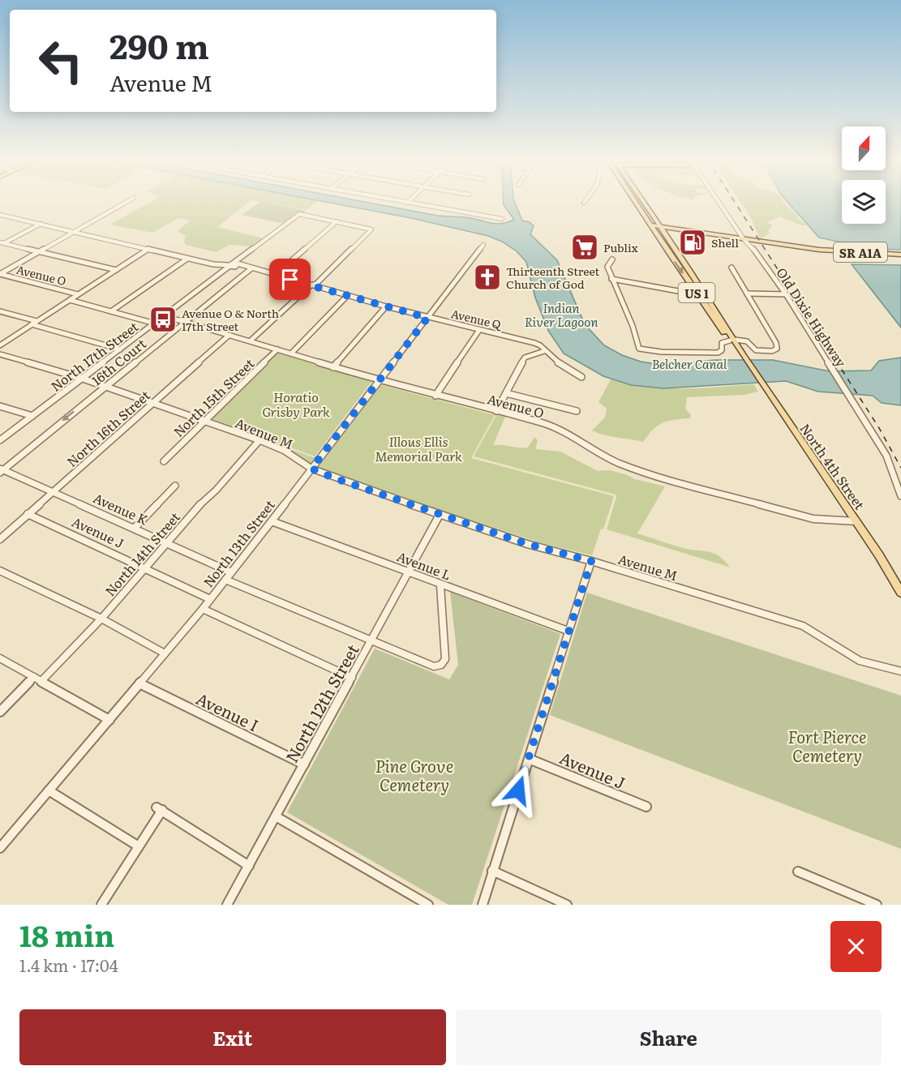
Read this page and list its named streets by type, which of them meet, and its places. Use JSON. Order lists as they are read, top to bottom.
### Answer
{
  "streets": {
    "main road": ["SR A1A", "US 1", "North 4th Street"],
    "street": [
      "Avenue O",
      "Old Dixie Highway",
      "Avenue Q",
      "North 17th Street",
      "16th Court",
      "North 15th Street",
      "North 16th Street",
      "Avenue M",
      "Avenue K",
      "Avenue J",
      "North 13th Street",
      "North 14th Street",
      "Avenue L",
      "North 12th Street",
      "Avenue I"
    ]
  },
  "crossings": [
    ["SR A1A", "US 1"],
    ["Avenue O", "North 17th Street"],
    ["Avenue O", "16th Court"],
    ["Avenue O", "North 15th Street"],
    ["Avenue O", "North 16th Street"],
    ["Avenue O", "North 4th Street"],
    ["Avenue O", "North 13th Street"],
    ["US 1", "North 4th Street"],
    ["Avenue Q", "North 17th Street"],
    ["Avenue Q", "16th Court"],
    ["Avenue Q", "North 13th Street"],
    ["North 17th Street", "Avenue M"],
    ["16th Court", "Avenue M"],
    ["16th Court", "Avenue K"],
    ["North 15th Street", "Avenue M"],
    ["North 16th Street", "Avenue M"],
    ["North 16th Street", "Avenue K"],
    ["North 16th Street", "Avenue J"],
    ["Avenue M", "North 13th Street"],
    ["Avenue M", "North 14th Street"],
    ["Avenue M", "North 12th Street"],
    ["Avenue K", "North 13th Street"],
    ["Avenue K", "North 14th Street"],
    ["Avenue J", "North 13th Street"],
    ["Avenue J", "North 14th Street"],
    ["North 13th Street", "Avenue L"],
    ["North 13th Street", "Avenue I"],
    ["Avenue L", "North 12th Street"],
    ["North 12th Street", "Avenue I"]
  ],
  "one_way": ["16th Court"],
  "water": ["Indian River Lagoon", "Belcher Canal"],
  "parks": [
    "Horatio Grisby Park",
    "Illous Ellis Memorial Park",
    "Fort Pierce Cemetery",
    "Pine Grove Cemetery"
  ],
  "places": {
    "fuel station": ["Shell"],
    "supermarket": ["Publix"],
    "church": ["Thirteenth Street Church of God"],
    "bus stop": ["Avenue O & North 17th Street"]
  },
  "north": "top",
  "page": {
    "turn": ["290 m", "Avenue M"],
    "heading": ["18 min", "1.4 km · 17:04"],
    "buttons": ["Exit", "Share"]
  }
}
